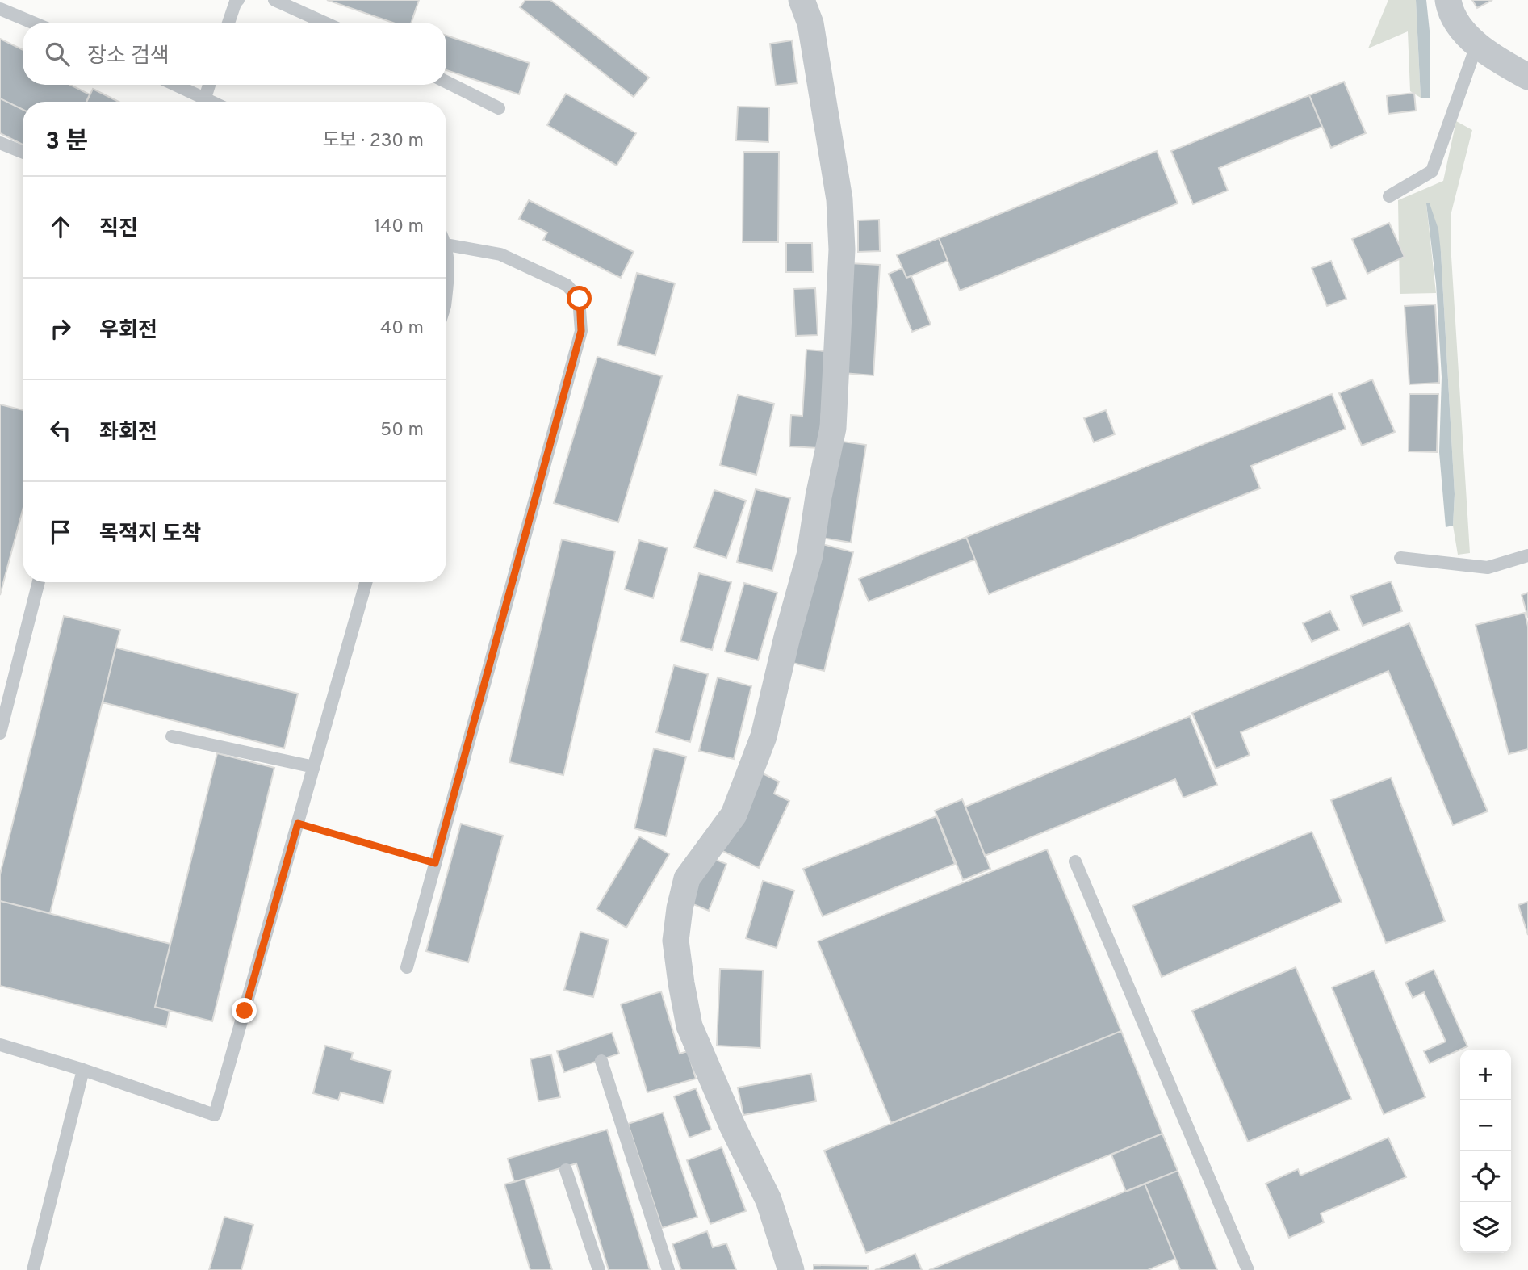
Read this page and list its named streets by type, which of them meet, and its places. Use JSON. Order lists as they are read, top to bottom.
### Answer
{
  "page": {
    "search": "장소 검색",
    "heading": ["3 분", "도보 · 230 m"],
    "list": [
      ["직진", "140 m"],
      ["우회전", "40 m"],
      ["좌회전", "50 m"],
      "목적지 도착"
    ],
    "map_buttons": ["+", "−"]
  }
}
